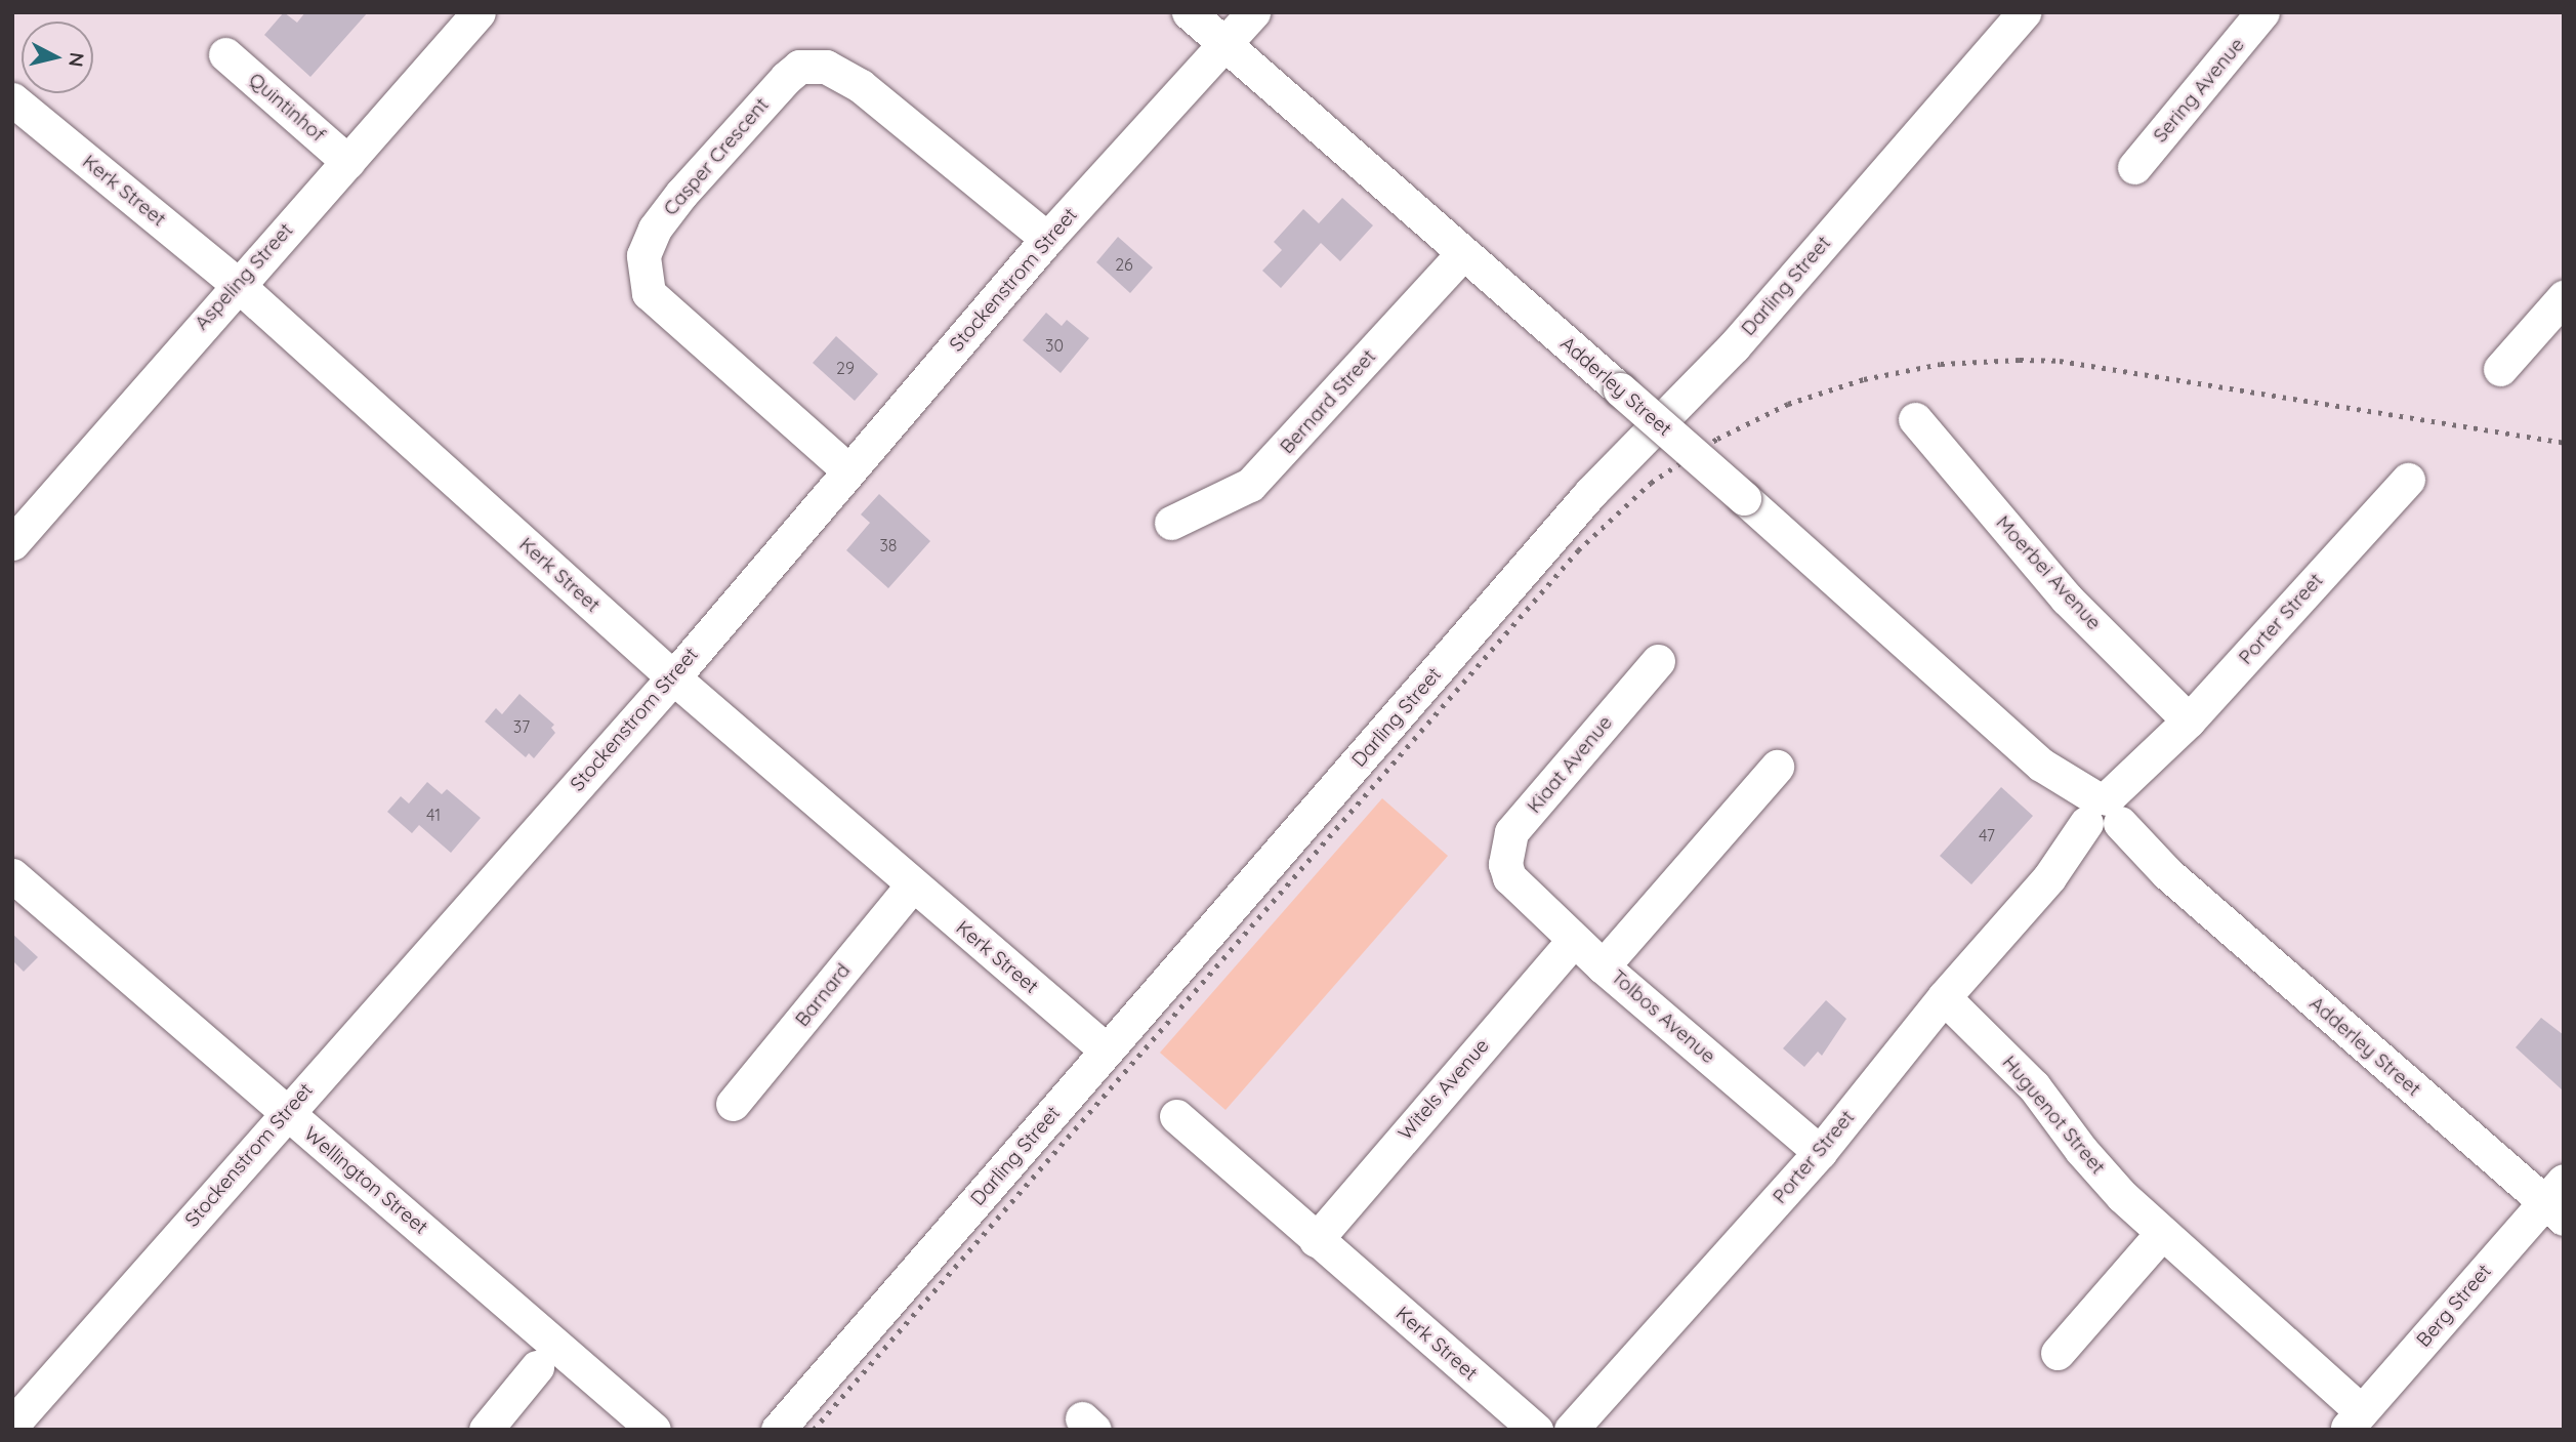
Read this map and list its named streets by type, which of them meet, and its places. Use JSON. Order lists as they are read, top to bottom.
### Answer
{
  "streets": {
    "street": [
      "Sering Avenue",
      "Quintinhof",
      "Casper Crescent",
      "Kerk Street",
      "Aspeling Street",
      "Stockenstrom Street",
      "Darling Street",
      "Adderley Street",
      "Bernard Street",
      "Moerbei Avenue",
      "Porter Street",
      "Kiaat Avenue",
      "Barnard",
      "Tolbos Avenue",
      "Witels Avenue",
      "Huguenot Street",
      "Wellington Street",
      "Berg Street"
    ]
  },
  "crossings": [
    ["Quintinhof", "Aspeling Street"],
    ["Casper Crescent", "Stockenstrom Street"],
    ["Kerk Street", "Aspeling Street"],
    ["Kerk Street", "Stockenstrom Street"],
    ["Kerk Street", "Darling Street"],
    ["Kerk Street", "Barnard"],
    ["Kerk Street", "Witels Avenue"],
    ["Stockenstrom Street", "Adderley Street"],
    ["Stockenstrom Street", "Wellington Street"],
    ["Adderley Street", "Bernard Street"],
    ["Adderley Street", "Porter Street"],
    ["Adderley Street", "Berg Street"],
    ["Moerbei Avenue", "Porter Street"],
    ["Porter Street", "Tolbos Avenue"],
    ["Porter Street", "Huguenot Street"],
    ["Kiaat Avenue", "Tolbos Avenue"],
    ["Tolbos Avenue", "Witels Avenue"],
    ["Huguenot Street", "Berg Street"]
  ],
  "house_numbers": [
    "26",
    "30",
    "29",
    "38",
    "37",
    "41",
    "47"
  ],
  "north": "right"
}
